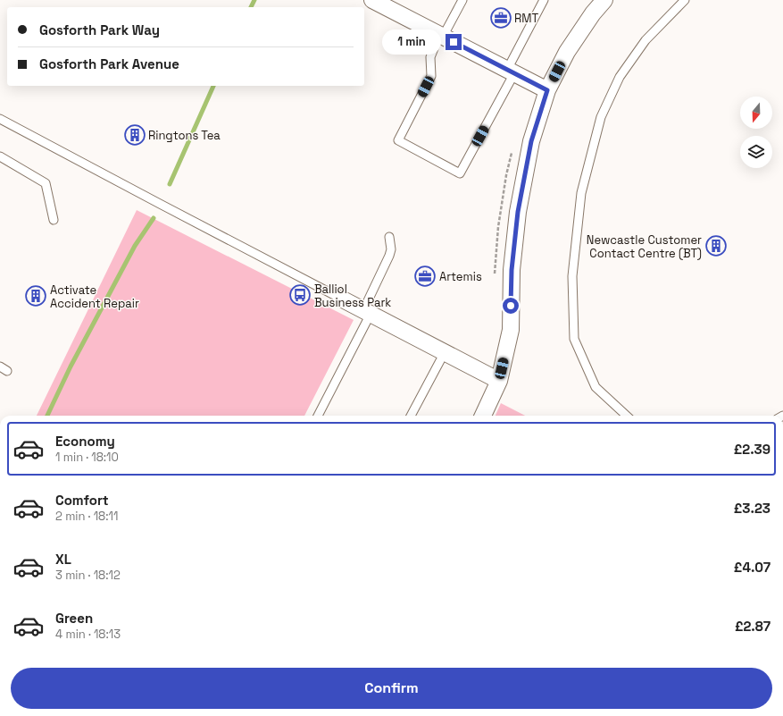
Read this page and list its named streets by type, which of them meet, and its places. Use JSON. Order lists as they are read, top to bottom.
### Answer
{
  "places": {
    "office": ["RMT", "Artemis"],
    "building": ["Ringtons Tea", "Newcastle Customer Contact Centre (BT)", "Activate Accident Repair"],
    "bus stop": ["Balliol Business Park"]
  },
  "north": "bottom",
  "page": {
    "banner": ["Gosforth Park Way", "Gosforth Park Avenue"],
    "bubble": "1 min",
    "list": [
      {
        "name": "Economy",
        "note": "1 min · 18:10",
        "value": "£2.39"
      },
      {
        "name": "Comfort",
        "note": "2 min · 18:11",
        "value": "£3.23"
      },
      {
        "name": "XL",
        "note": "3 min · 18:12",
        "value": "£4.07"
      },
      {
        "name": "Green",
        "note": "4 min · 18:13",
        "value": "£2.87"
      }
    ],
    "buttons": "Confirm"
  }
}
